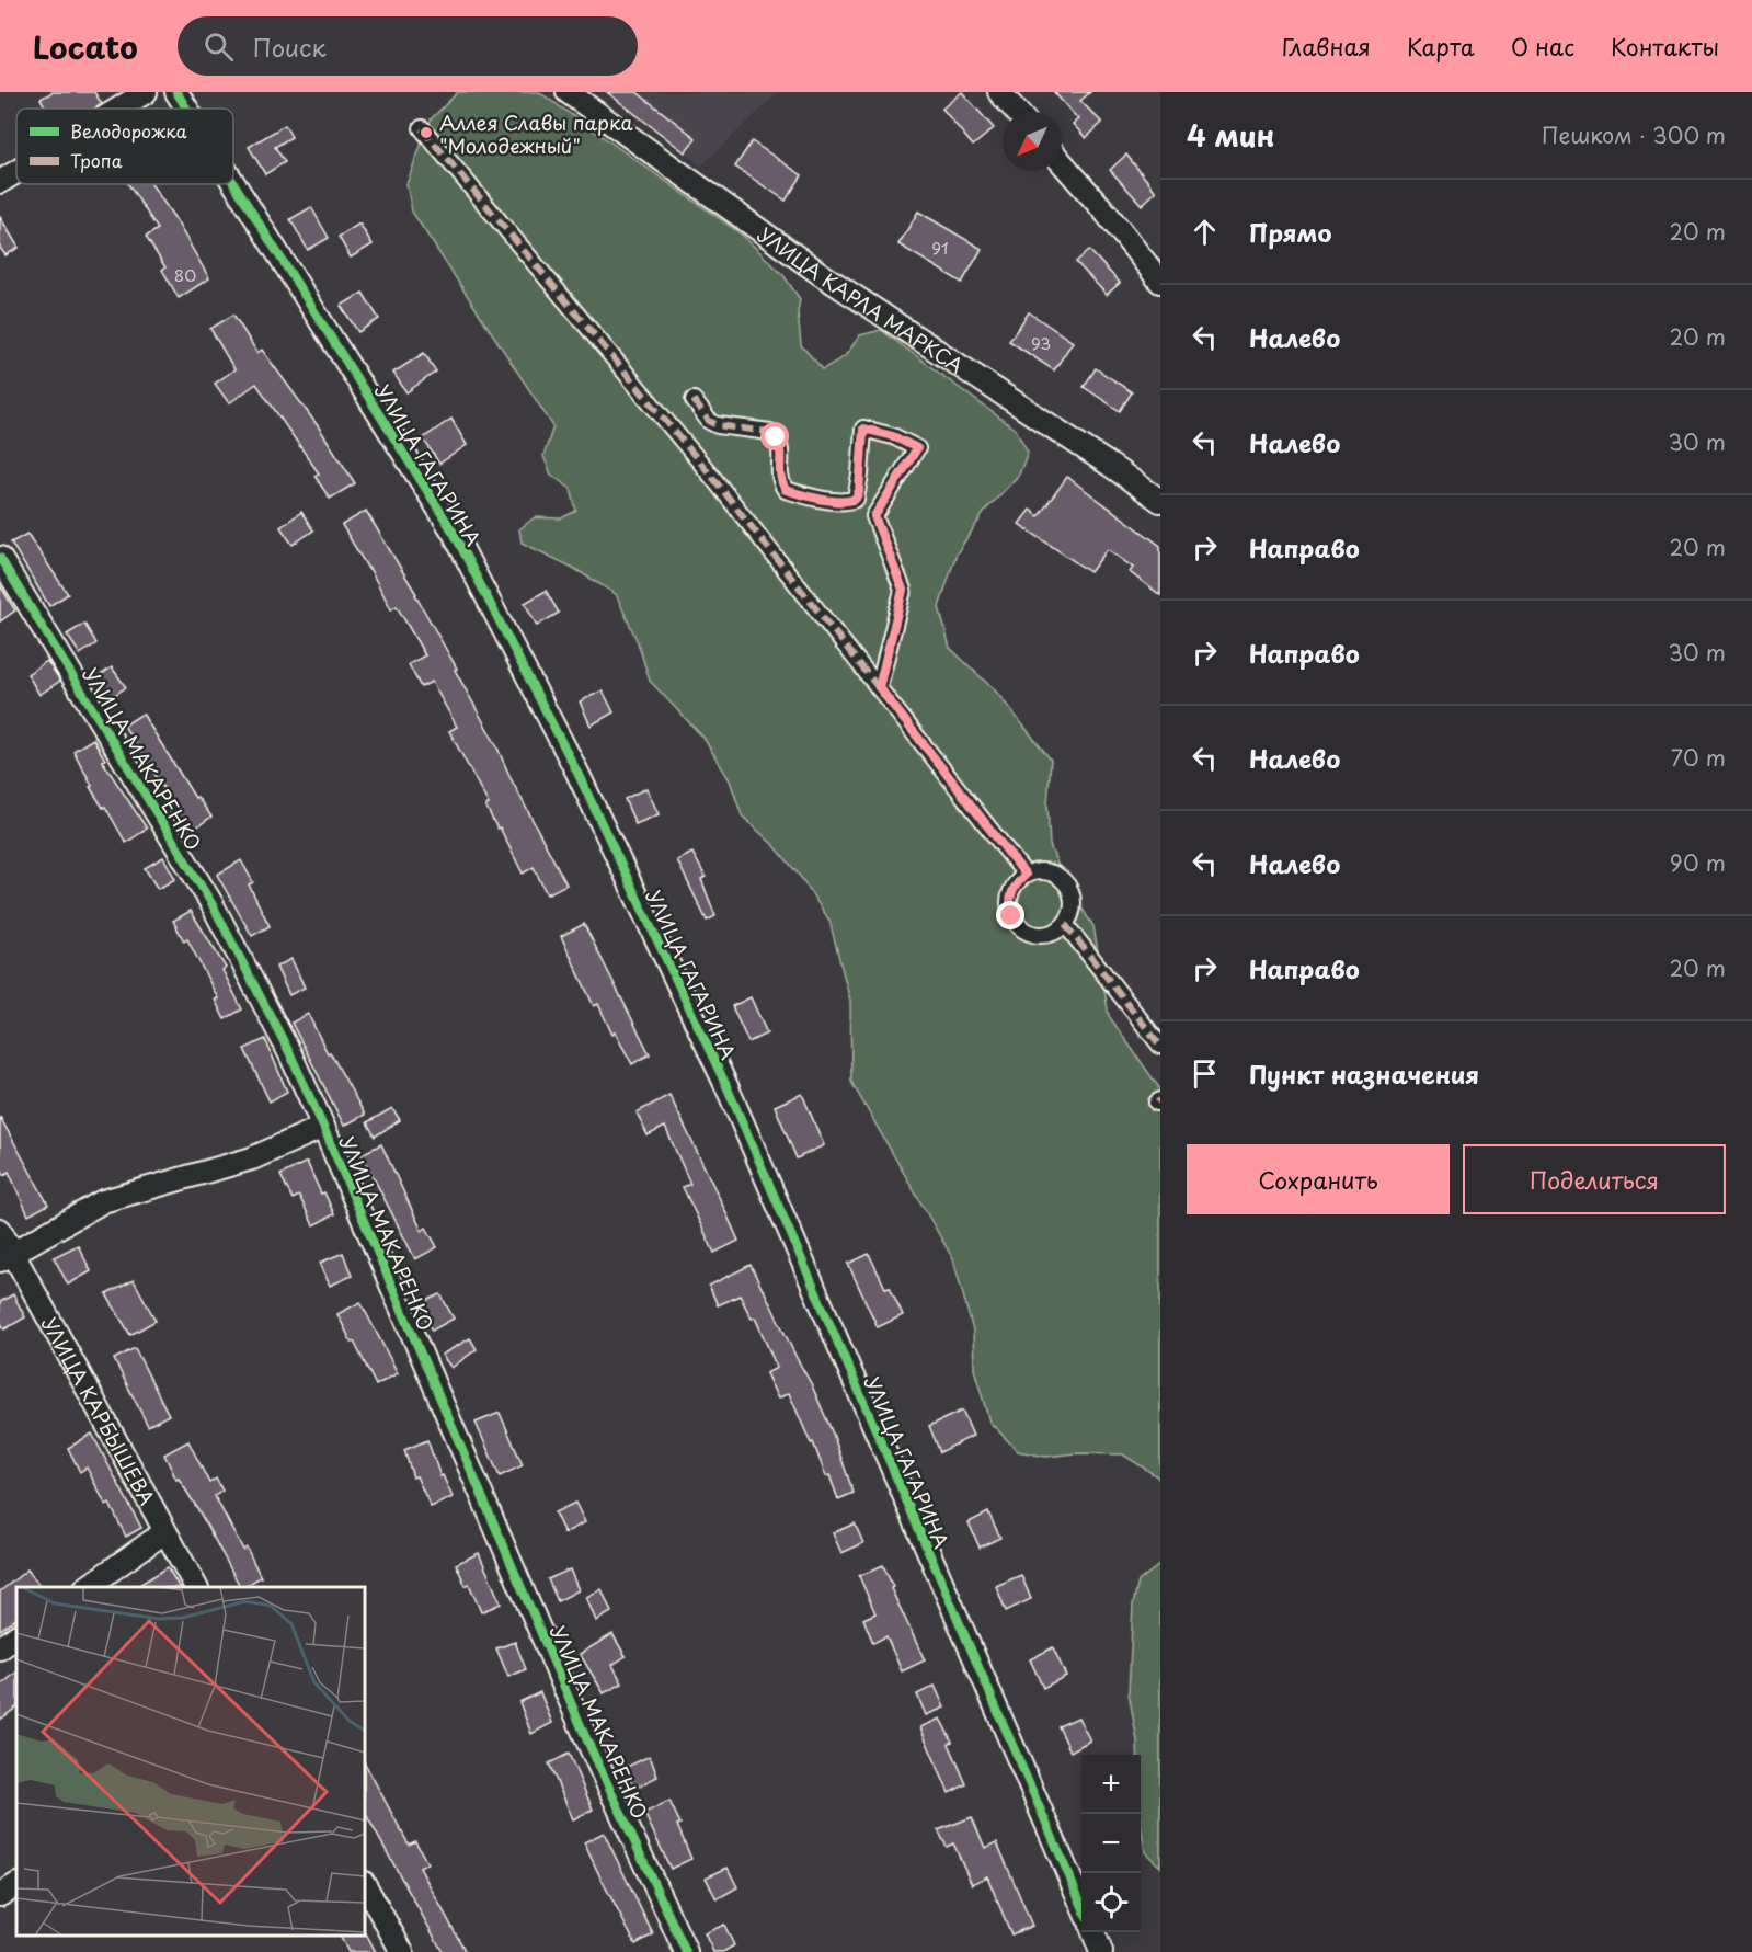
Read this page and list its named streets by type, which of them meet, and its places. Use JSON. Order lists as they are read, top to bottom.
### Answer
{
  "streets": {
    "street": [
      "УЛИЦА КАРЛА МАРКСА",
      "УЛИЦА ГАГАРИНА",
      "УЛИЦА МАКАРЕНКО",
      "УЛИЦА КАРБЫШЕВА"
    ]
  },
  "places": ["Аллея Славы парка \"Молодежный\""],
  "house_numbers": ["91", "80", "93"],
  "legend": ["Велодорожка", "Тропа"],
  "north": "bottom left",
  "page": {
    "header": "Locato",
    "search": "Поиск",
    "nav": [
      "Главная",
      "Карта",
      "О нас",
      "Контакты"
    ],
    "heading": ["4 мин", "Пешком · 300 m"],
    "list": [
      ["Прямо", "20 m"],
      ["Налево", "20 m"],
      ["Налево", "30 m"],
      ["Направо", "20 m"],
      ["Направо", "30 m"],
      ["Налево", "70 m"],
      ["Налево", "90 m"],
      ["Направо", "20 m"],
      "Пункт назначения"
    ],
    "buttons": ["Сохранить", "Поделиться"],
    "map_buttons": ["+", "−"]
  }
}
